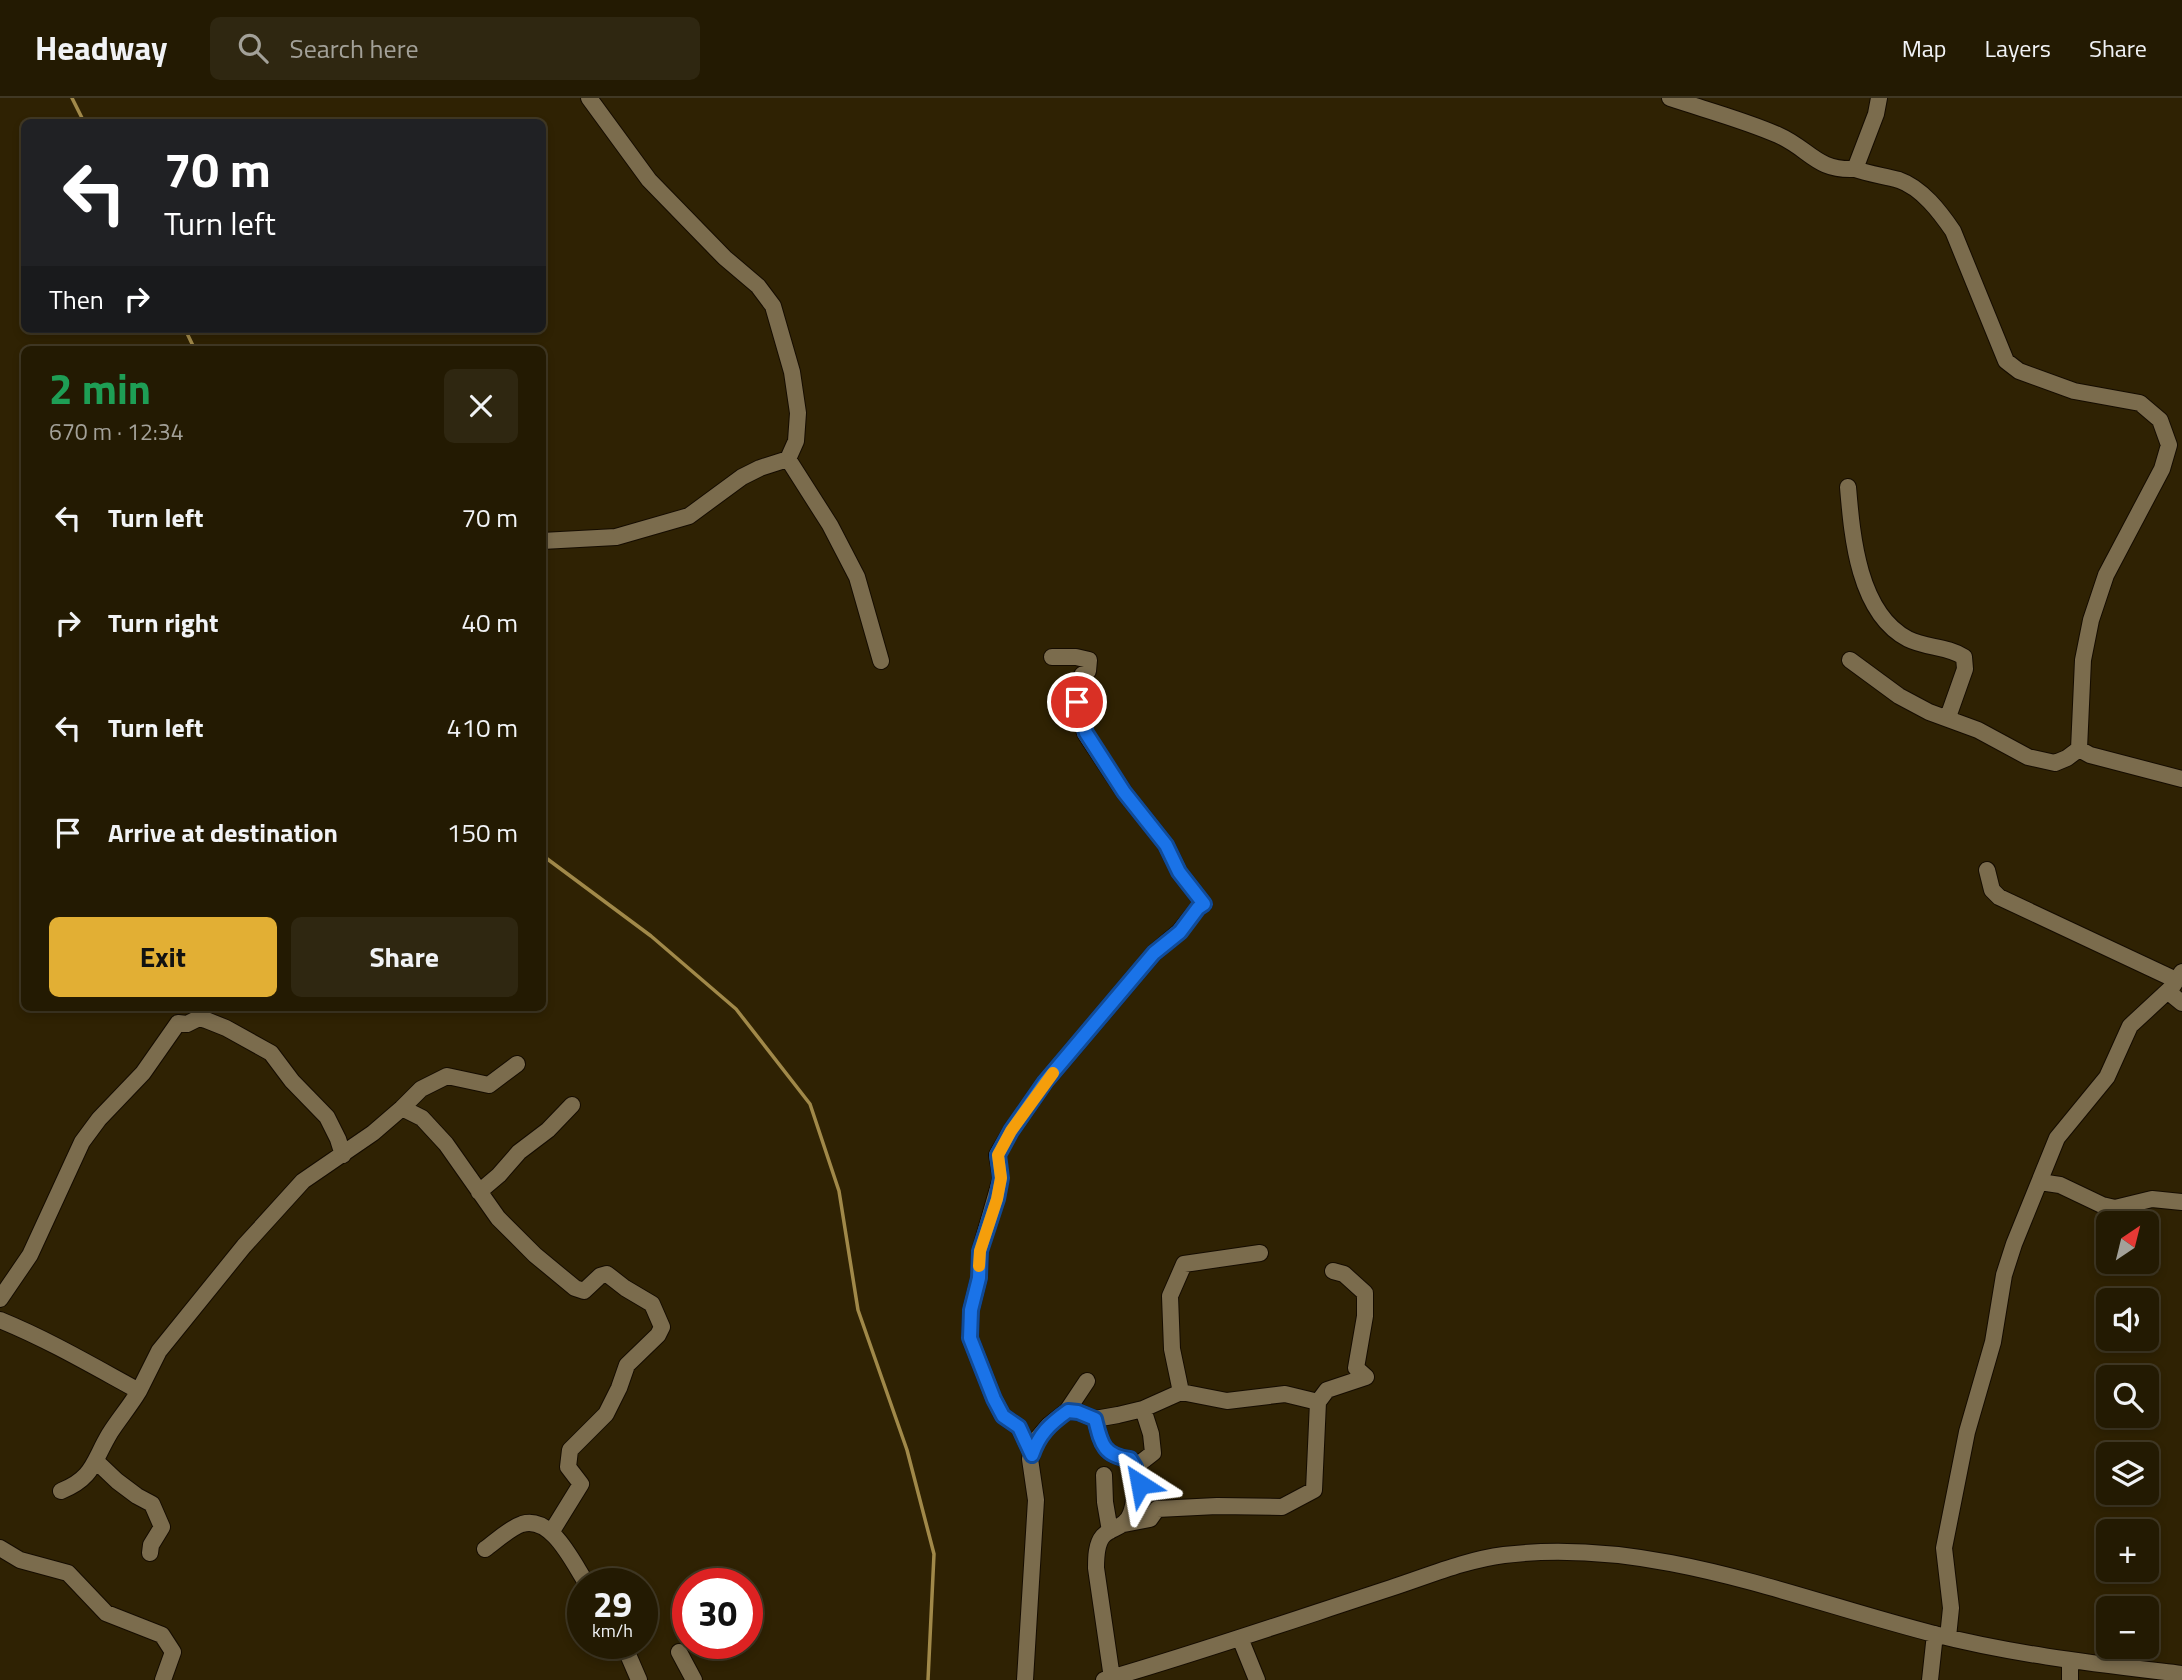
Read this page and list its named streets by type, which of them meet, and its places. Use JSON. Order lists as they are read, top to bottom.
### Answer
{
  "north": "top right",
  "page": {
    "header": "Headway",
    "search": "Search here",
    "nav": ["Map", "Layers", "Share"],
    "turn": ["70 m", "Turn left"],
    "then": "Then",
    "heading": ["2 min", "670 m · 12:34"],
    "list": [
      {
        "name": "Turn left",
        "value": "70 m"
      },
      {
        "name": "Turn right",
        "value": "40 m"
      },
      {
        "name": "Turn left",
        "value": "410 m"
      },
      {
        "name": "Arrive at destination",
        "value": "150 m"
      }
    ],
    "buttons": ["Exit", "Share"],
    "map_buttons": ["+", "−"],
    "speed": "29 km/h",
    "limit": "30"
  }
}
